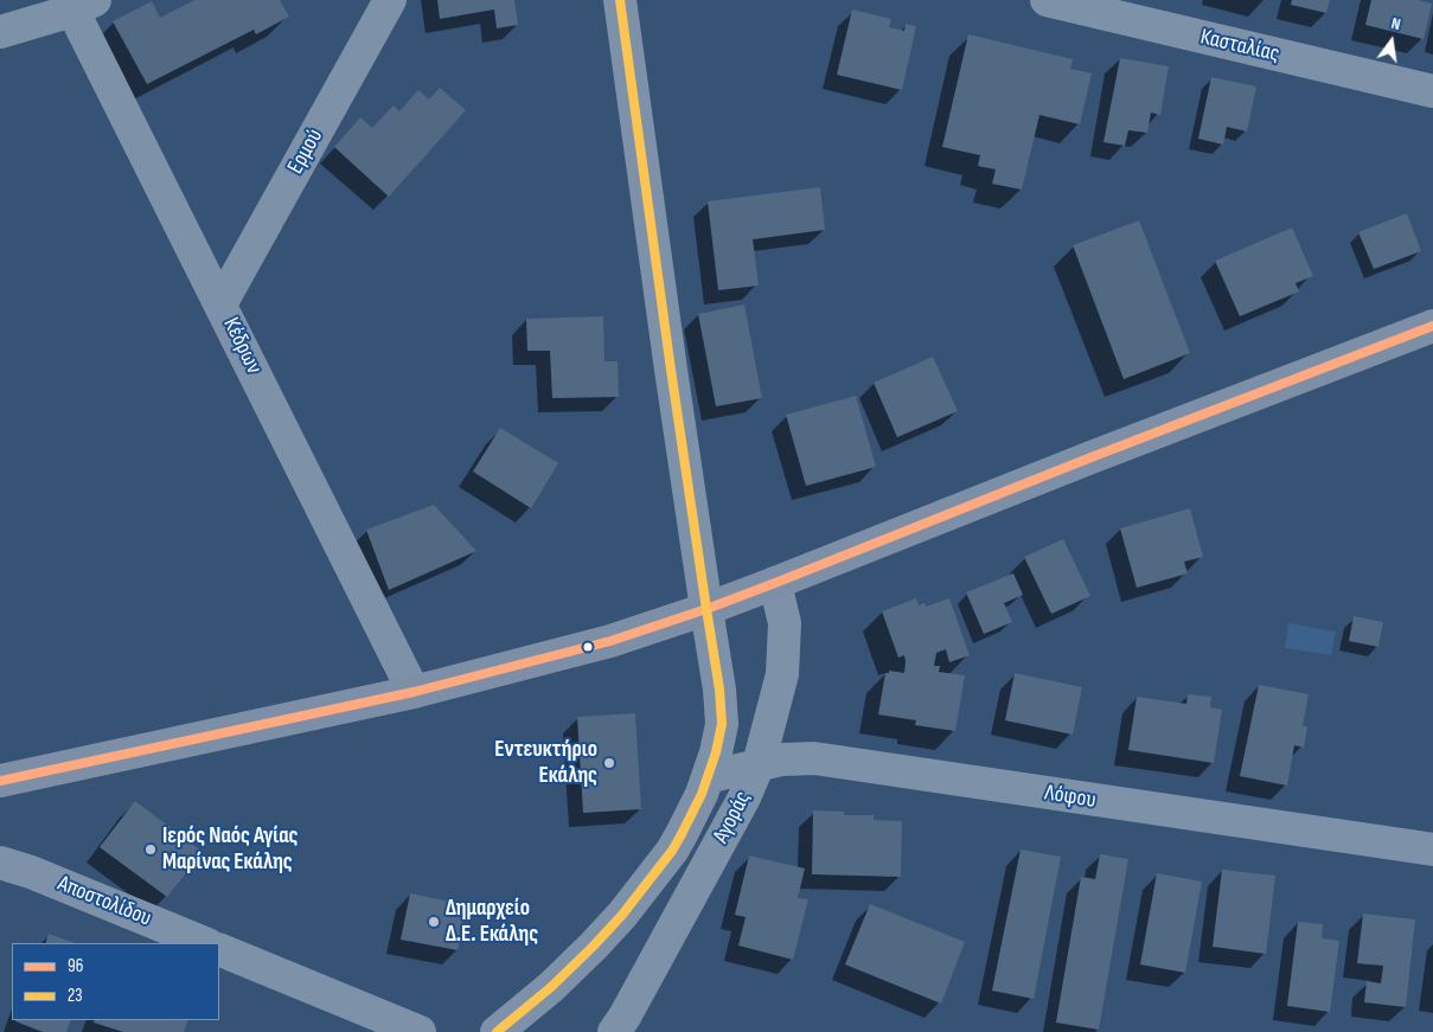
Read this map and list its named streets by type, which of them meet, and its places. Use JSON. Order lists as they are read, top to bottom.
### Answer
{
  "streets": {
    "street": [
      "Κασταλίας",
      "Ερμού",
      "Κέδρων",
      "Λόφου",
      "Αγοράς",
      "Αποστολίδου"
    ]
  },
  "crossings": [
    ["Ερμού", "Κέδρων"],
    ["Λόφου", "Αγοράς"]
  ],
  "places": ["Εντευκτήριο Εκάλης", "Ιερός Ναός Αγίας Μαρίνας Εκάλης", "Δημαρχείο Δ.Ε. Εκάλης"],
  "lines": ["transit line 23", "transit line 96"],
  "legend": ["96", "23"],
  "north": "top"
}
